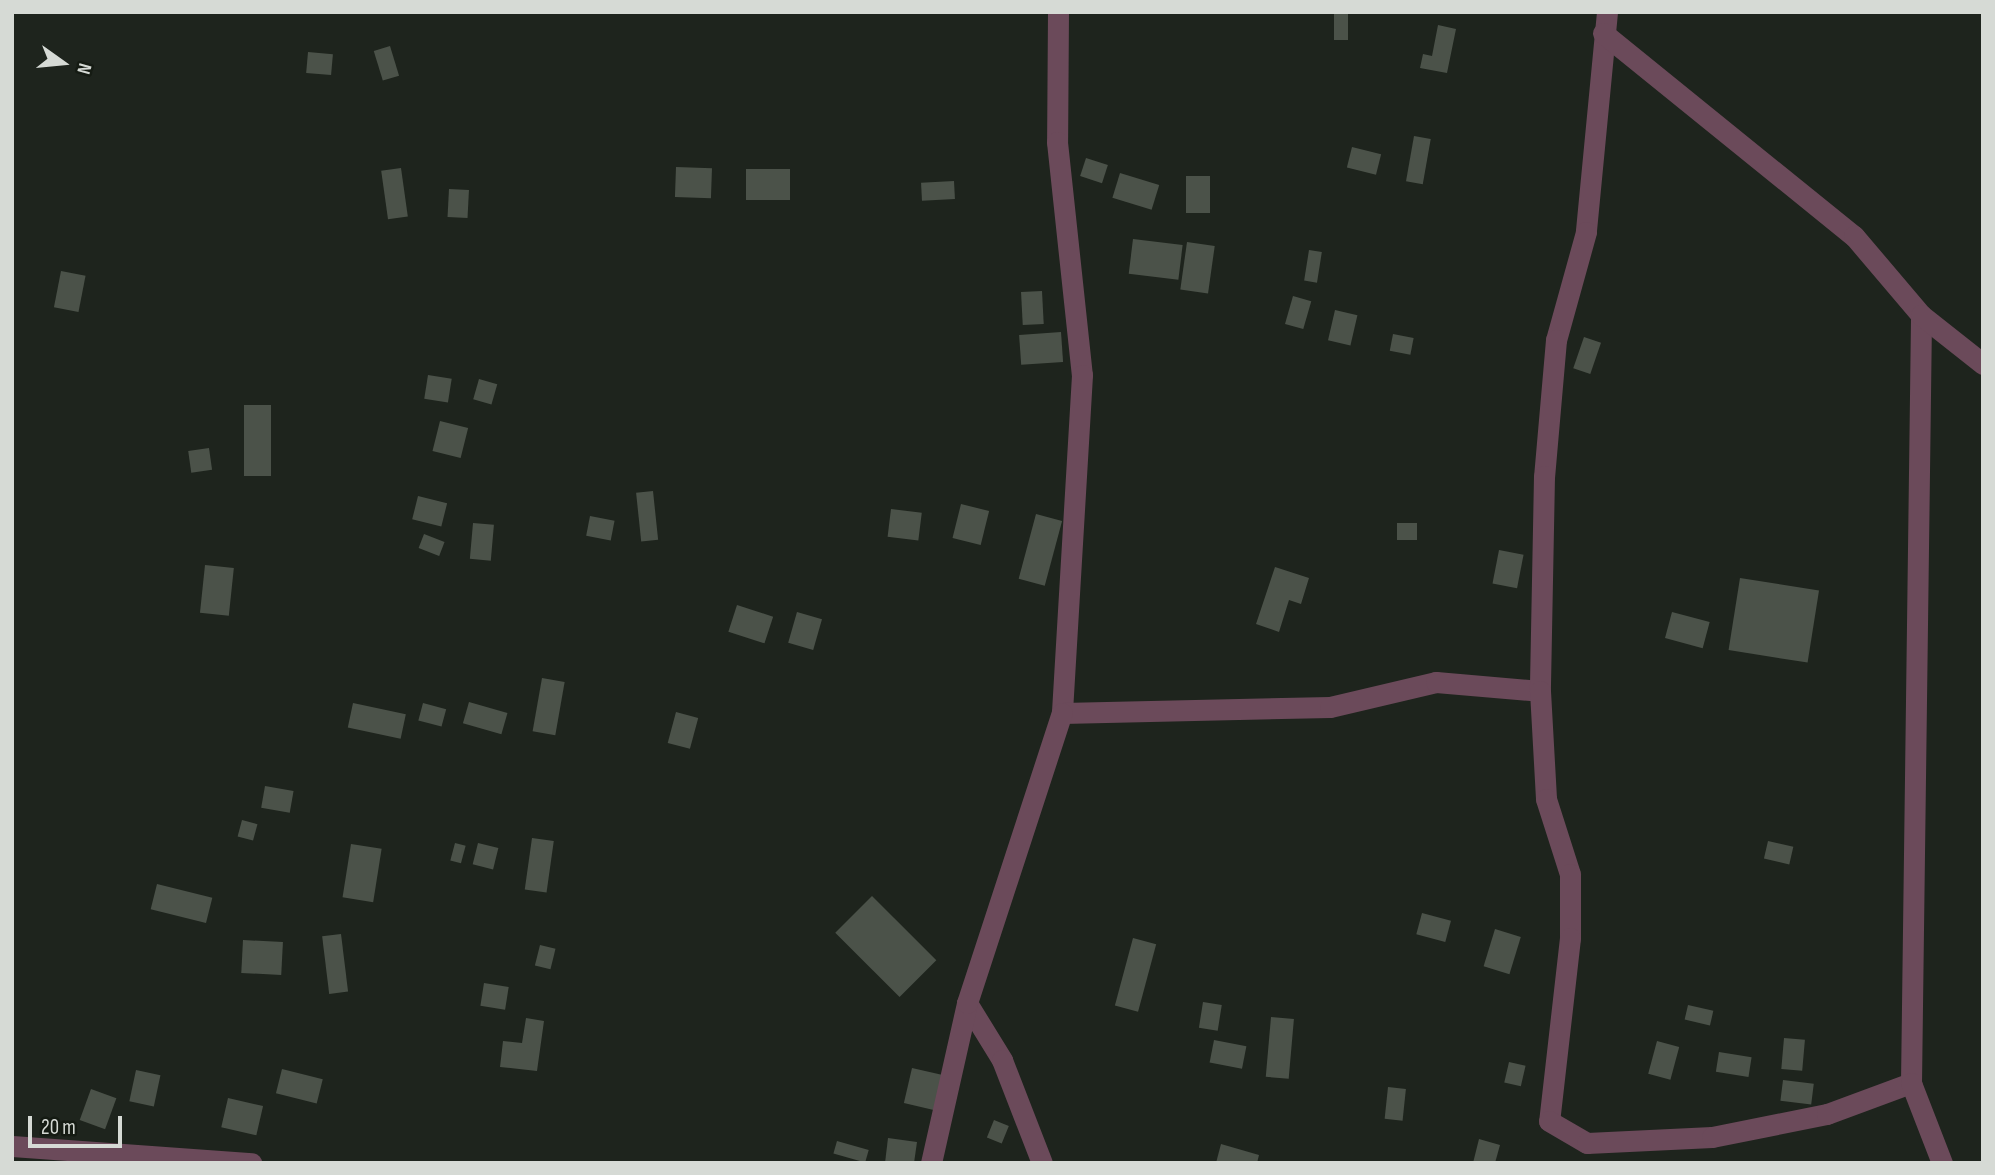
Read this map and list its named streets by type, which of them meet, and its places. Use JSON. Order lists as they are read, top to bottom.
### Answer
{
  "scale_bar": "20 m",
  "north": "right"
}
